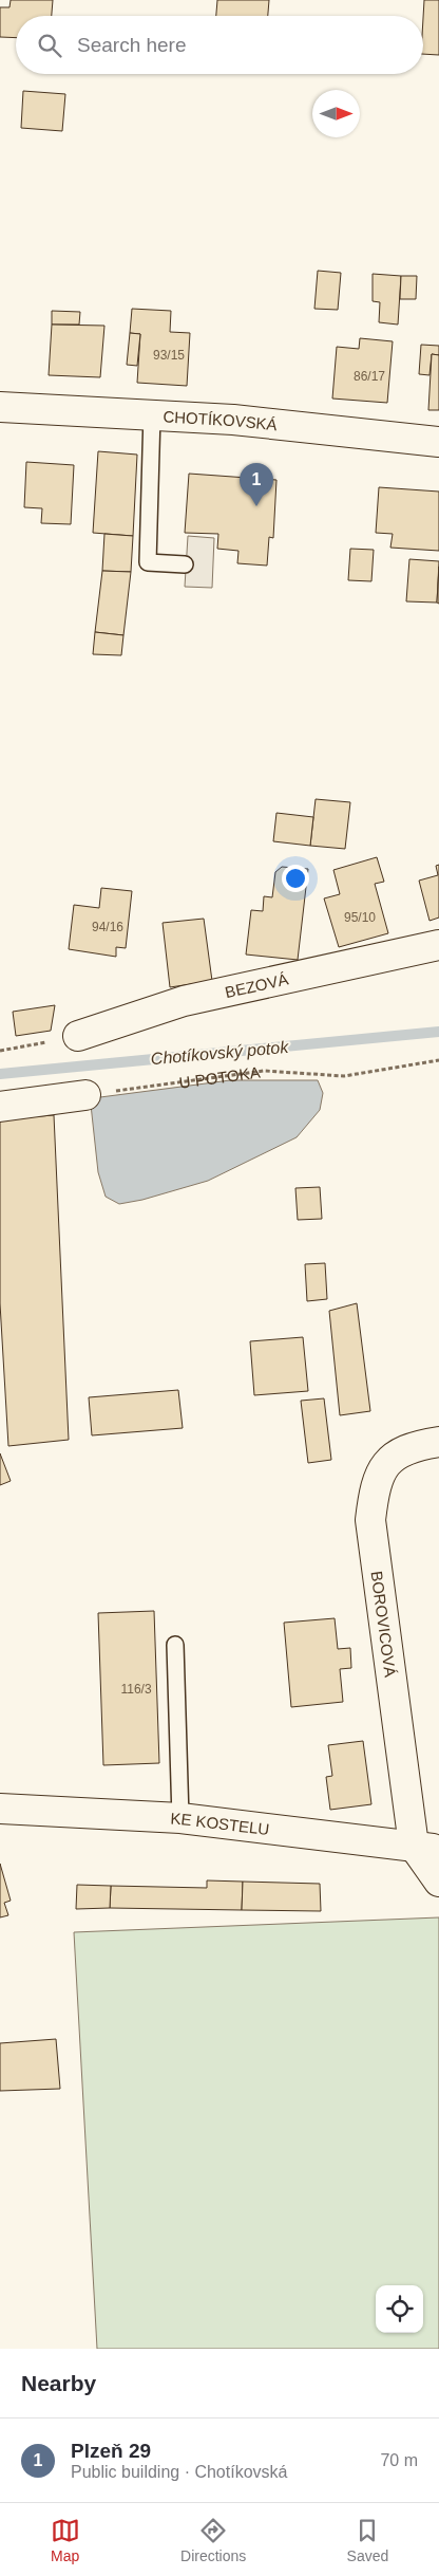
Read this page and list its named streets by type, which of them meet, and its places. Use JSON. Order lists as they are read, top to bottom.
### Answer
{
  "streets": {
    "street": [
      "CHOTÍKOVSKÁ",
      "BEZOVÁ",
      "BOROVICOVÁ",
      "KE KOSTELU"
    ],
    "path": ["U POTOKA"]
  },
  "crossings": [
    ["BOROVICOVÁ", "KE KOSTELU"]
  ],
  "water": ["Chotíkovský potok"],
  "house_numbers": [
    "93/15",
    "86/17",
    "95/10",
    "94/16",
    "116/3"
  ],
  "north": "right",
  "page": {
    "search": "Search here",
    "pins": "1",
    "heading": "Nearby",
    "list": [
      {
        "mark": "1",
        "name": "Plzeň 29",
        "note": "Public building · Chotíkovská",
        "value": "70 m"
      }
    ],
    "nav": ["Map", "Directions", "Saved"]
  }
}
